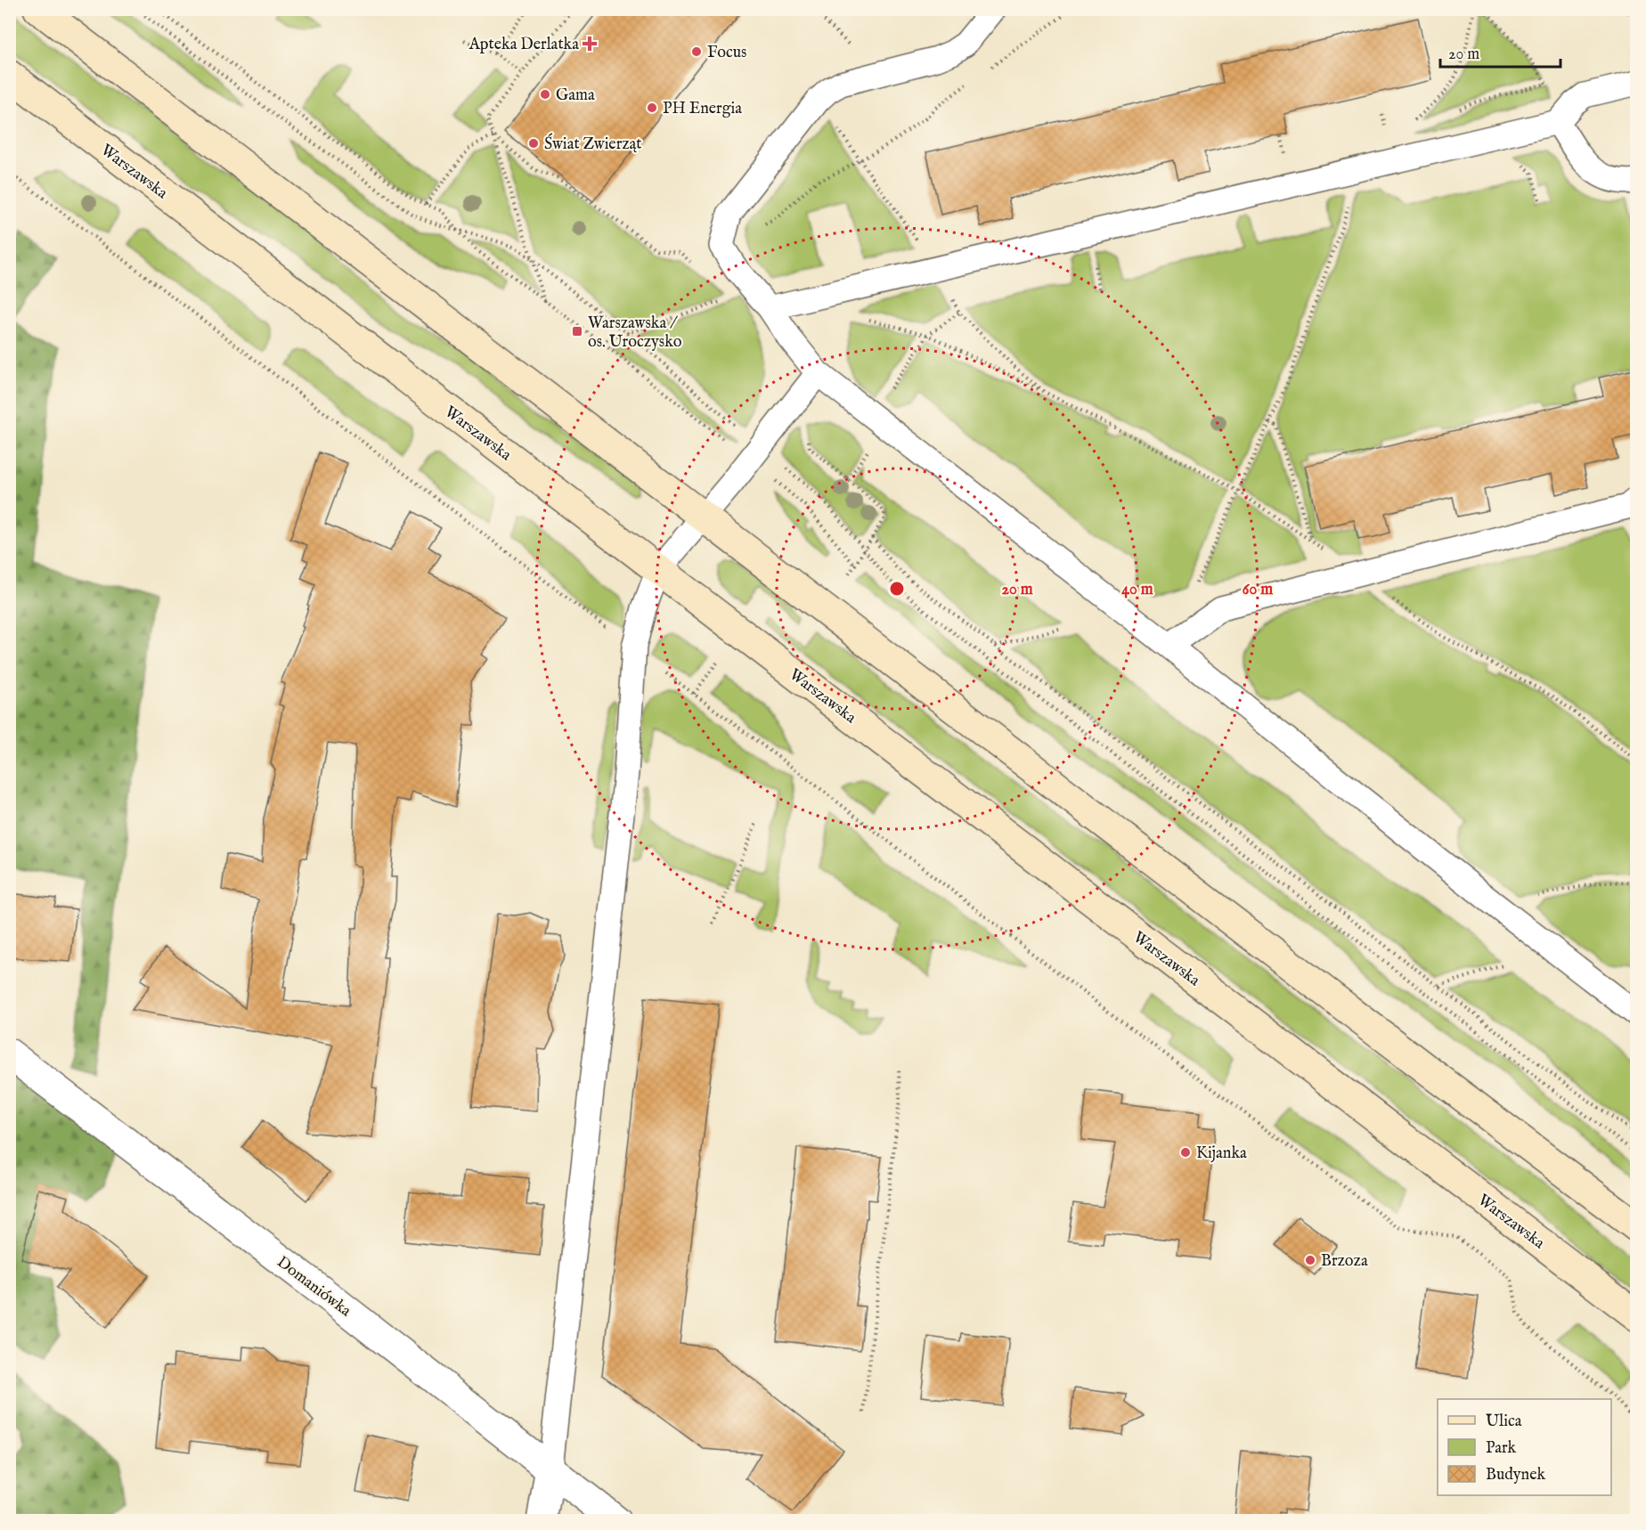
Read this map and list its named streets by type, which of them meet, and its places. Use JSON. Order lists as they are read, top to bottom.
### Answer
{
  "streets": {
    "main road": ["Warszawska"],
    "street": ["Domaniówka"]
  },
  "places": {
    "health": ["Apteka Derlatka"],
    "other": [
      "Focus",
      "Gama",
      "PH Energia",
      "Świat Zwierząt",
      "Kijanka",
      "Brzoza"
    ],
    "transit": ["Warszawska / os. Uroczysko"]
  },
  "legend": ["Ulica", "Park", "Budynek"],
  "scale_bar": "20 m",
  "rings": ["20 m", "40 m", "60 m"]
}
